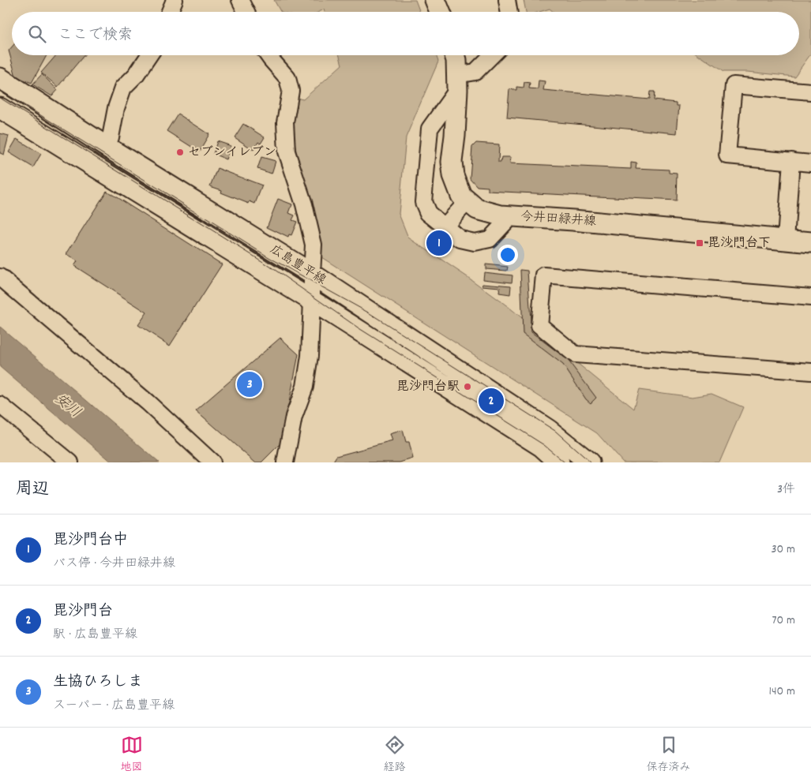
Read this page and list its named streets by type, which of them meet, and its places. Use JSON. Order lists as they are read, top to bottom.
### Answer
{
  "streets": {
    "main road": ["今井田緑井線", "広島豊平線"]
  },
  "water": ["安川"],
  "places": {
    "other": ["セブンイレブン", "毘沙門台駅"],
    "transit": ["毘沙門台下"]
  },
  "page": {
    "search": "ここで検索",
    "pins": ["1", "3", "2"],
    "heading": ["周辺", "3件"],
    "list": [
      {
        "mark": "1",
        "name": "毘沙門台中",
        "note": "バス停 · 今井田緑井線",
        "value": "30 m"
      },
      {
        "mark": "2",
        "name": "毘沙門台",
        "note": "駅 · 広島豊平線",
        "value": "70 m"
      },
      {
        "mark": "3",
        "name": "生協ひろしま",
        "note": "スーパー · 広島豊平線",
        "value": "140 m"
      }
    ],
    "nav": ["地図", "経路", "保存済み"]
  }
}
